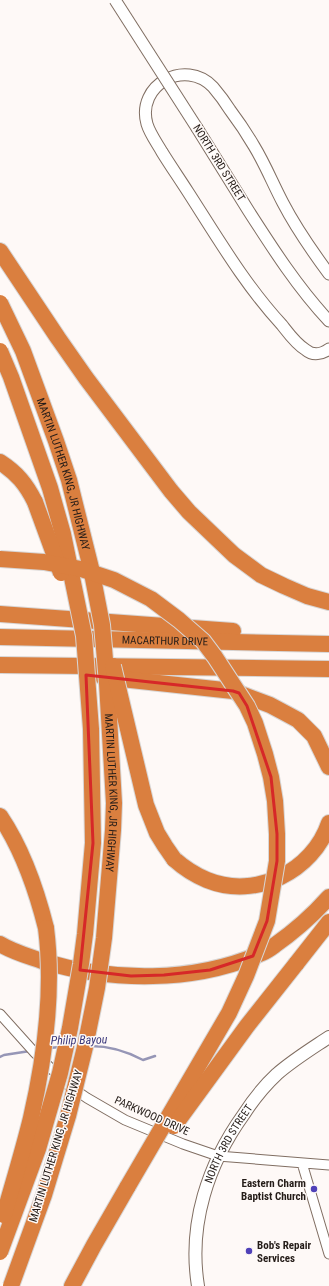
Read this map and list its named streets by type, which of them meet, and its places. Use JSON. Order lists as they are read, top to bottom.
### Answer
{
  "streets": {
    "highway": ["MARTIN LUTHER KING, JR HIGHWAY", "MACARTHUR DRIVE"],
    "main road": ["NORTH 3RD STREET"],
    "street": ["PARKWOOD DRIVE"]
  },
  "crossings": [
    ["NORTH 3RD STREET", "PARKWOOD DRIVE"]
  ],
  "water": ["Philip Bayou"],
  "places": ["Eastern Charm Baptist Church", "Bob's Repair Services"]
}
